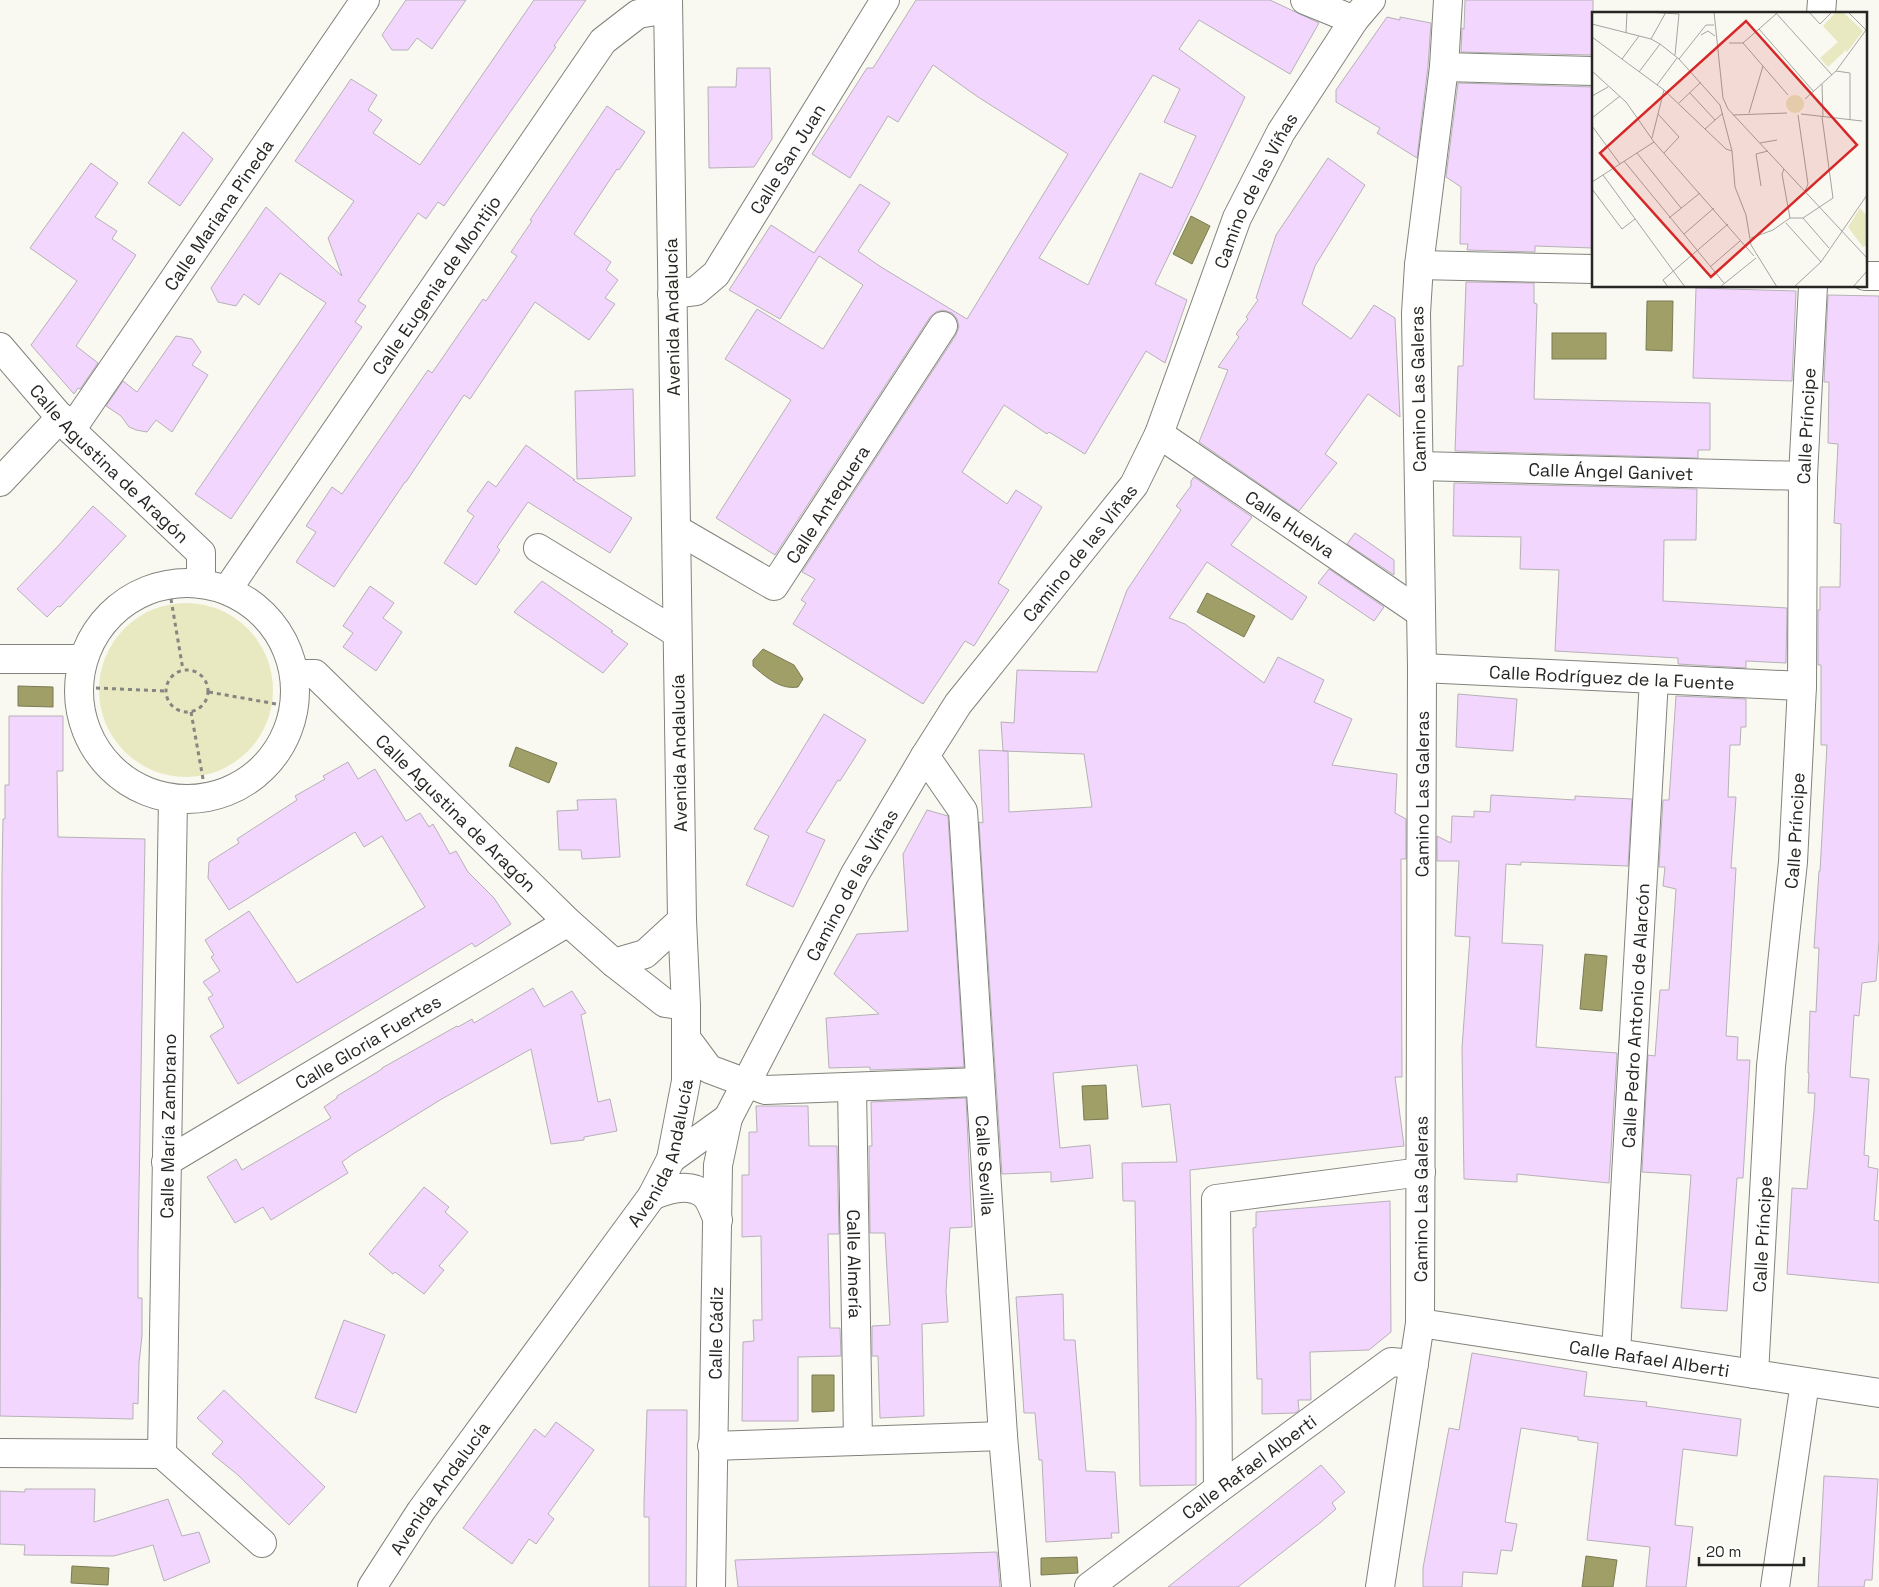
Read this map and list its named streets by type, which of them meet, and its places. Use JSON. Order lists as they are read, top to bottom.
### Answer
{
  "streets": {
    "street": [
      "Calle San Juan",
      "Camino de las Viñas",
      "Calle Mariana Pineda",
      "Calle Eugenia de Montijo",
      "Avenida Andalucía",
      "Camino Las Galeras",
      "Calle Príncipe",
      "Calle Agustina de Aragón",
      "Calle Ángel Ganivet",
      "Calle Antequera",
      "Calle Huelva",
      "Calle Rodríguez de la Fuente",
      "Calle Pedro Antonio de Alarcón",
      "Calle Gloria Fuertes",
      "Calle María Zambrano",
      "Calle Sevilla",
      "Calle Almería",
      "Calle Cádiz",
      "Calle Rafael Alberti"
    ]
  },
  "crossings": [
    ["Calle San Juan", "Avenida Andalucía"],
    ["Camino de las Viñas", "Calle Huelva"],
    ["Camino de las Viñas", "Calle Sevilla"],
    ["Camino de las Viñas", "Calle Cádiz"],
    ["Calle Mariana Pineda", "Calle Agustina de Aragón"],
    ["Calle Eugenia de Montijo", "Avenida Andalucía"],
    ["Avenida Andalucía", "Calle Agustina de Aragón"],
    ["Avenida Andalucía", "Calle Antequera"],
    ["Camino Las Galeras", "Calle Ángel Ganivet"],
    ["Camino Las Galeras", "Calle Huelva"],
    ["Camino Las Galeras", "Calle Rodríguez de la Fuente"],
    ["Camino Las Galeras", "Calle Rafael Alberti"],
    ["Calle Príncipe", "Calle Ángel Ganivet"],
    ["Calle Príncipe", "Calle Rodríguez de la Fuente"],
    ["Calle Príncipe", "Calle Rafael Alberti"],
    ["Calle Agustina de Aragón", "Calle Gloria Fuertes"],
    ["Calle Rodríguez de la Fuente", "Calle Pedro Antonio de Alarcón"],
    ["Calle Pedro Antonio de Alarcón", "Calle Rafael Alberti"],
    ["Calle Gloria Fuertes", "Calle María Zambrano"]
  ],
  "scale_bar": "20 m"
}
